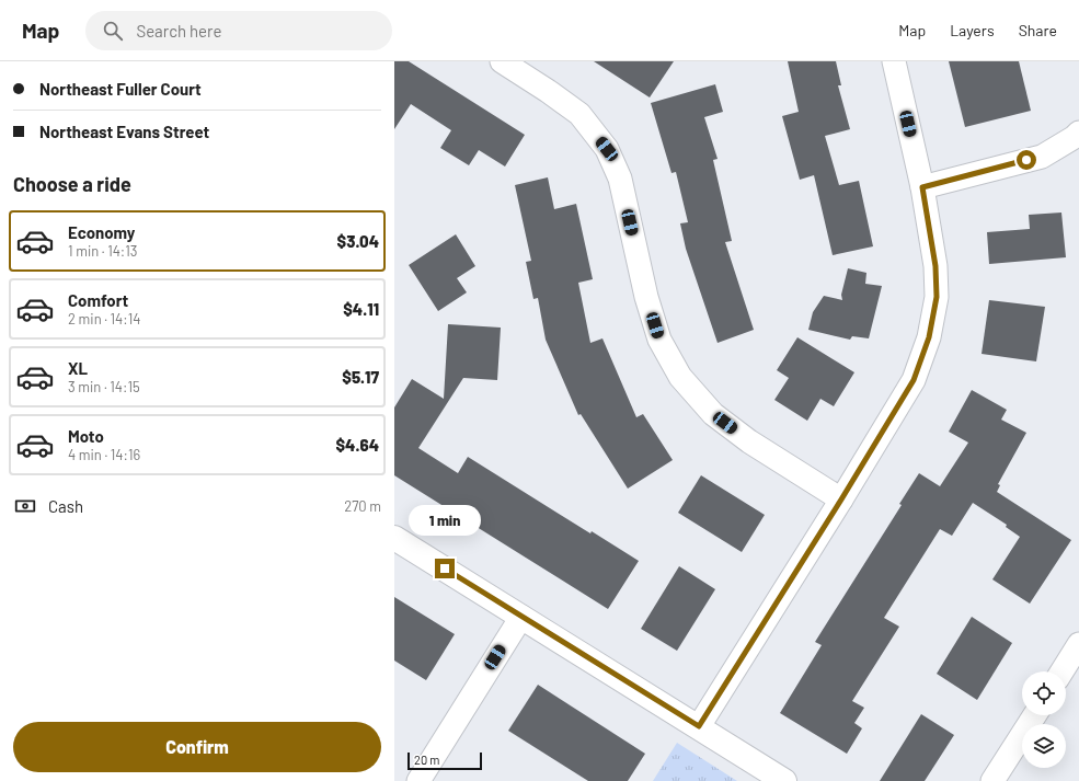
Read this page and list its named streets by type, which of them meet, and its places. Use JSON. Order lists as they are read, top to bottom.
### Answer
{
  "scale_bar": "20 m",
  "page": {
    "header": "Map",
    "search": "Search here",
    "nav": ["Map", "Layers", "Share"],
    "banner": ["Northeast Fuller Court", "Northeast Evans Street"],
    "heading": "Choose a ride",
    "list": [
      {
        "name": "Economy",
        "note": "1 min · 14:13",
        "value": "$3.04"
      },
      {
        "name": "Comfort",
        "note": "2 min · 14:14",
        "value": "$4.11"
      },
      {
        "name": "XL",
        "note": "3 min · 14:15",
        "value": "$5.17"
      },
      {
        "name": "Moto",
        "note": "4 min · 14:16",
        "value": "$4.64"
      }
    ],
    "pay": ["Cash", "270 m"],
    "bubble": "1 min",
    "buttons": "Confirm",
    "scale": "20 m"
  }
}
